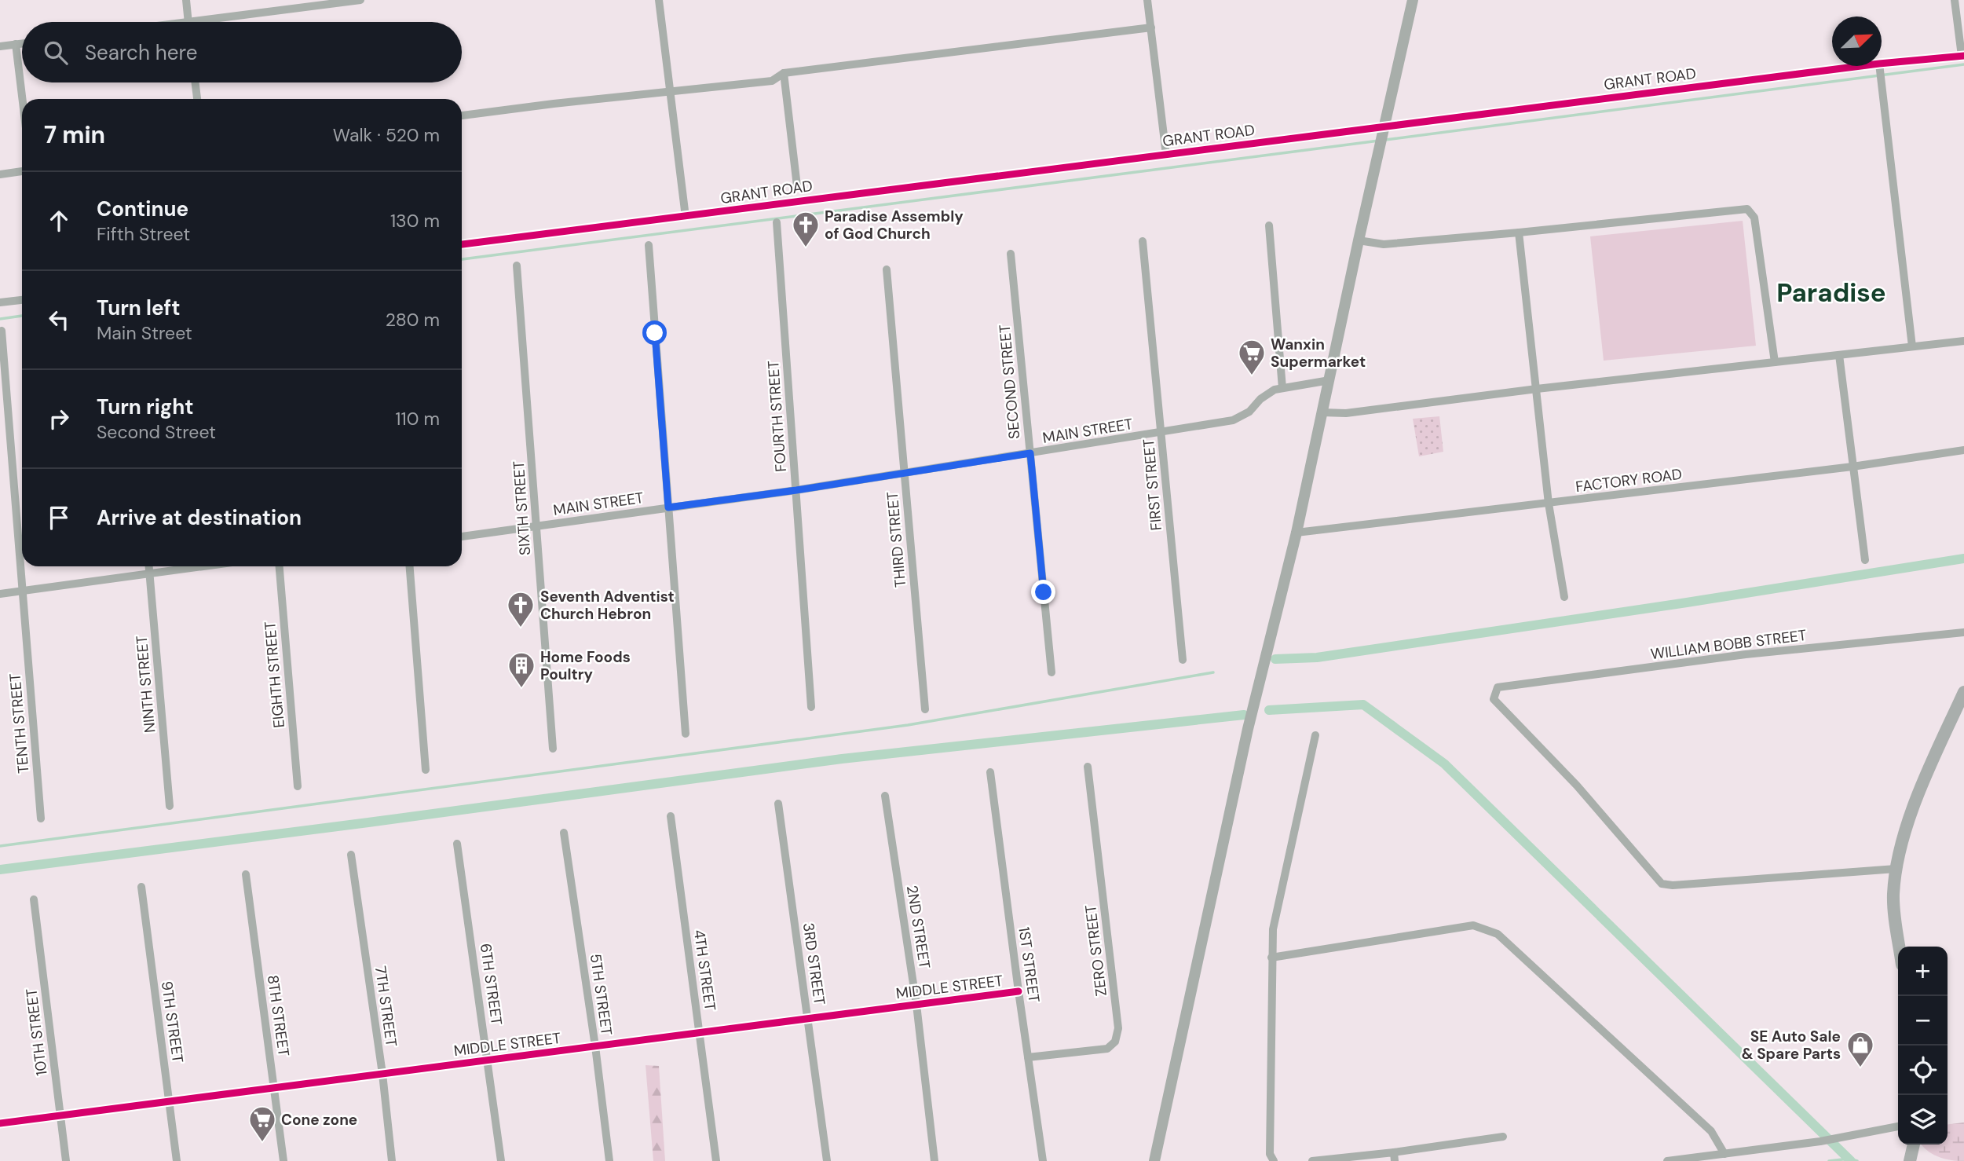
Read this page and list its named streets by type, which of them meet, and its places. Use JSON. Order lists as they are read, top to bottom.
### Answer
{
  "streets": {
    "street": [
      "GRANT ROAD",
      "SECOND STREET",
      "FOURTH STREET",
      "MAIN STREET",
      "FACTORY ROAD",
      "FIRST STREET",
      "SIXTH STREET",
      "THIRD STREET",
      "WILLIAM BOBB STREET",
      "EIGHTH STREET",
      "NINTH STREET",
      "TENTH STREET",
      "2ND STREET",
      "ZERO STREET",
      "3RD STREET",
      "1ST STREET",
      "4TH STREET",
      "6TH STREET",
      "MIDDLE STREET",
      "5TH STREET",
      "7TH STREET",
      "8TH STREET",
      "9TH STREET",
      "10TH STREET"
    ]
  },
  "crossings": [
    ["SECOND STREET", "MAIN STREET"],
    ["FOURTH STREET", "MAIN STREET"],
    ["MAIN STREET", "FIRST STREET"],
    ["MAIN STREET", "SIXTH STREET"],
    ["MAIN STREET", "THIRD STREET"],
    ["2ND STREET", "MIDDLE STREET"],
    ["ZERO STREET", "1ST STREET"],
    ["3RD STREET", "MIDDLE STREET"],
    ["1ST STREET", "MIDDLE STREET"],
    ["4TH STREET", "MIDDLE STREET"],
    ["6TH STREET", "MIDDLE STREET"],
    ["MIDDLE STREET", "5TH STREET"],
    ["MIDDLE STREET", "7TH STREET"],
    ["MIDDLE STREET", "8TH STREET"],
    ["MIDDLE STREET", "9TH STREET"],
    ["MIDDLE STREET", "10TH STREET"]
  ],
  "districts": ["Paradise"],
  "places": {
    "church": ["Paradise Assembly of God Church", "Seventh Adventist Church Hebron"],
    "supermarket": ["Wanxin Supermarket", "Cone zone"],
    "building": ["Home Foods Poultry"],
    "shop": ["SE Auto Sale & Spare Parts"]
  },
  "north": "top right",
  "page": {
    "search": "Search here",
    "heading": ["7 min", "Walk · 520 m"],
    "list": [
      ["Continue", "Fifth Street", "130 m"],
      ["Turn left", "Main Street", "280 m"],
      ["Turn right", "Second Street", "110 m"],
      "Arrive at destination"
    ],
    "map_buttons": ["+", "−"]
  }
}
